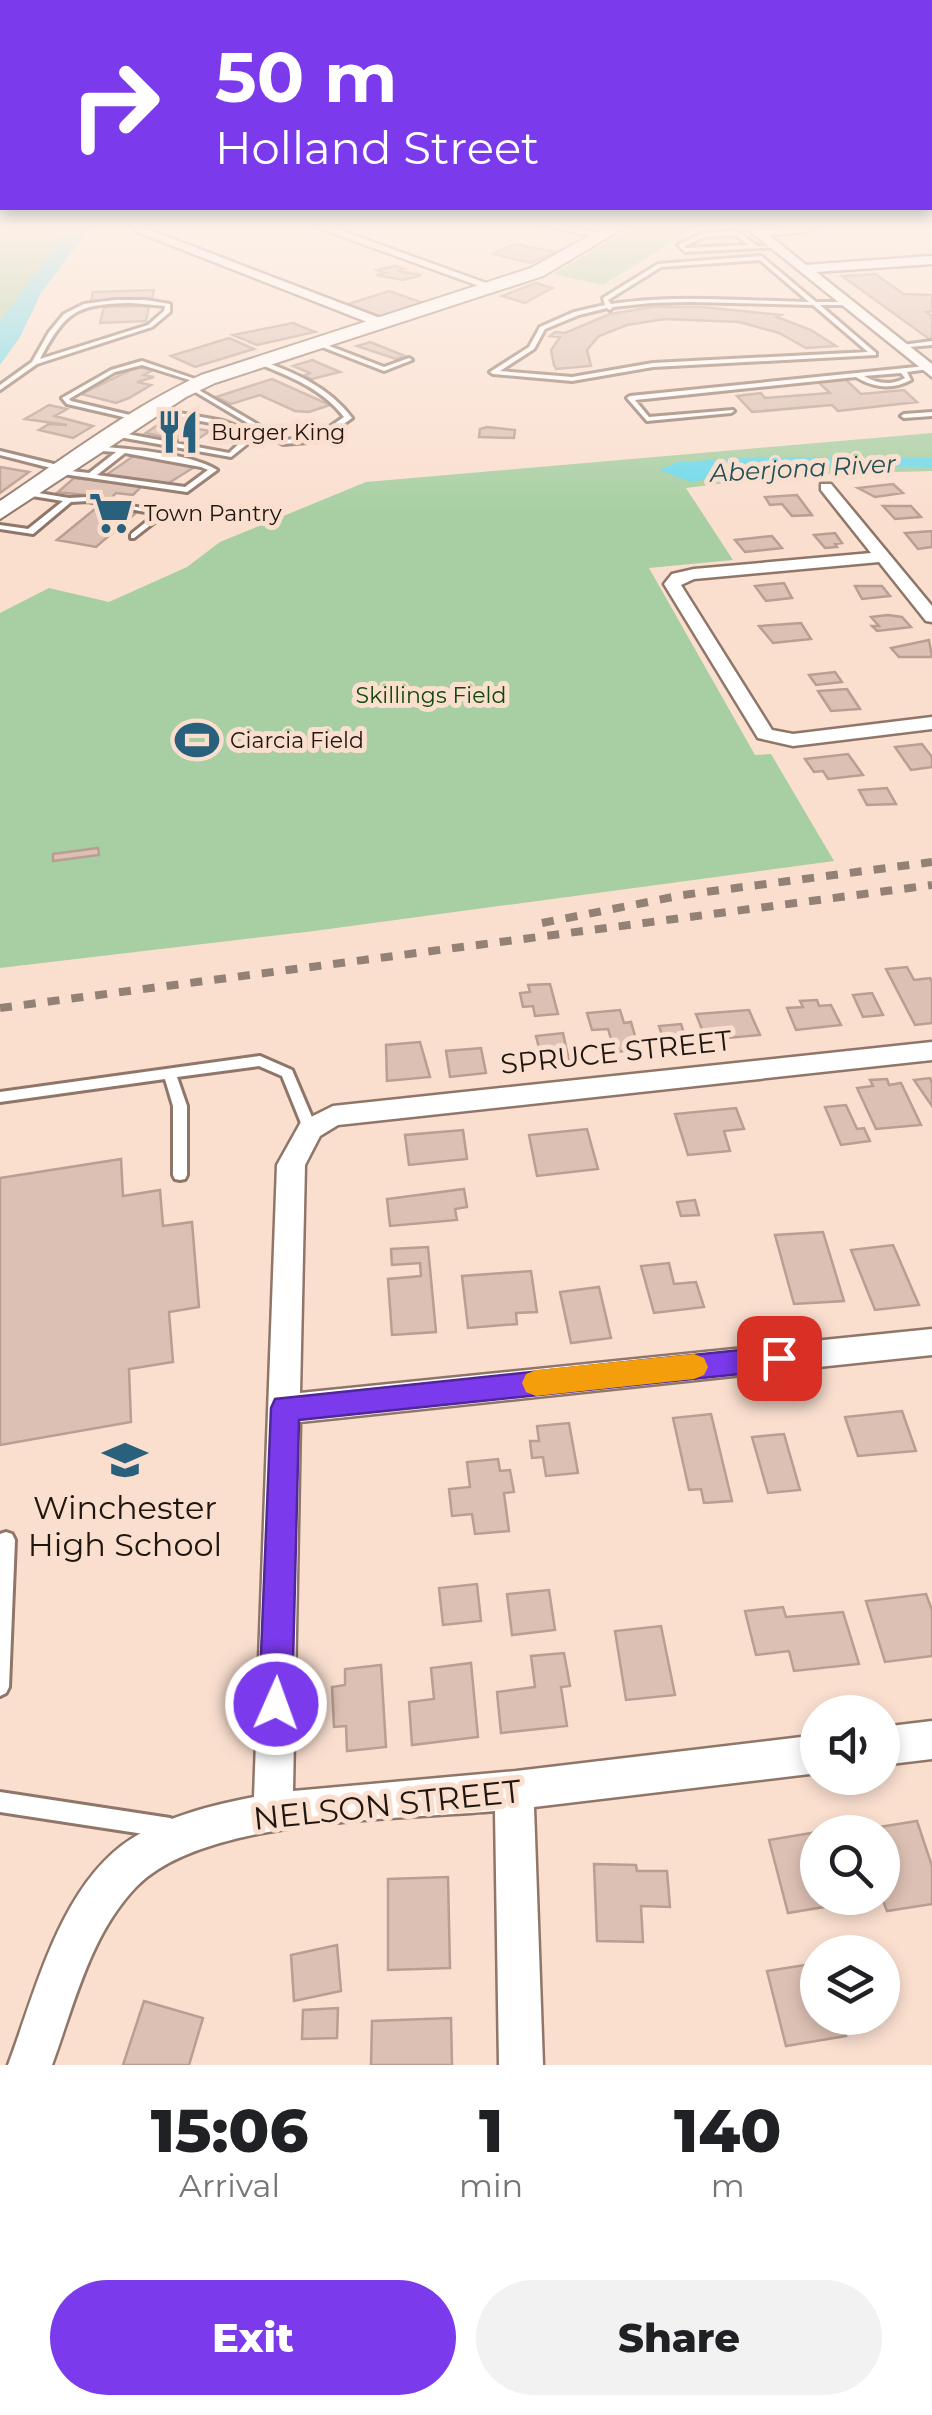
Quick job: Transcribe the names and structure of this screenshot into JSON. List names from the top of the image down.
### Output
{
  "streets": {
    "street": ["SPRUCE STREET", "NELSON STREET"]
  },
  "water": ["Aberjona River"],
  "parks": ["Skillings Field"],
  "places": {
    "restaurant": ["Burger King"],
    "supermarket": ["Town Pantry"],
    "sports": ["Ciarcia Field"],
    "school or university": ["Winchester High School"]
  },
  "page": {
    "turn": ["50 m", "Holland Street"],
    "eta": [
      "15:06",
      "Arrival",
      "1",
      "min",
      "140",
      "m"
    ],
    "buttons": ["Exit", "Share"]
  }
}
